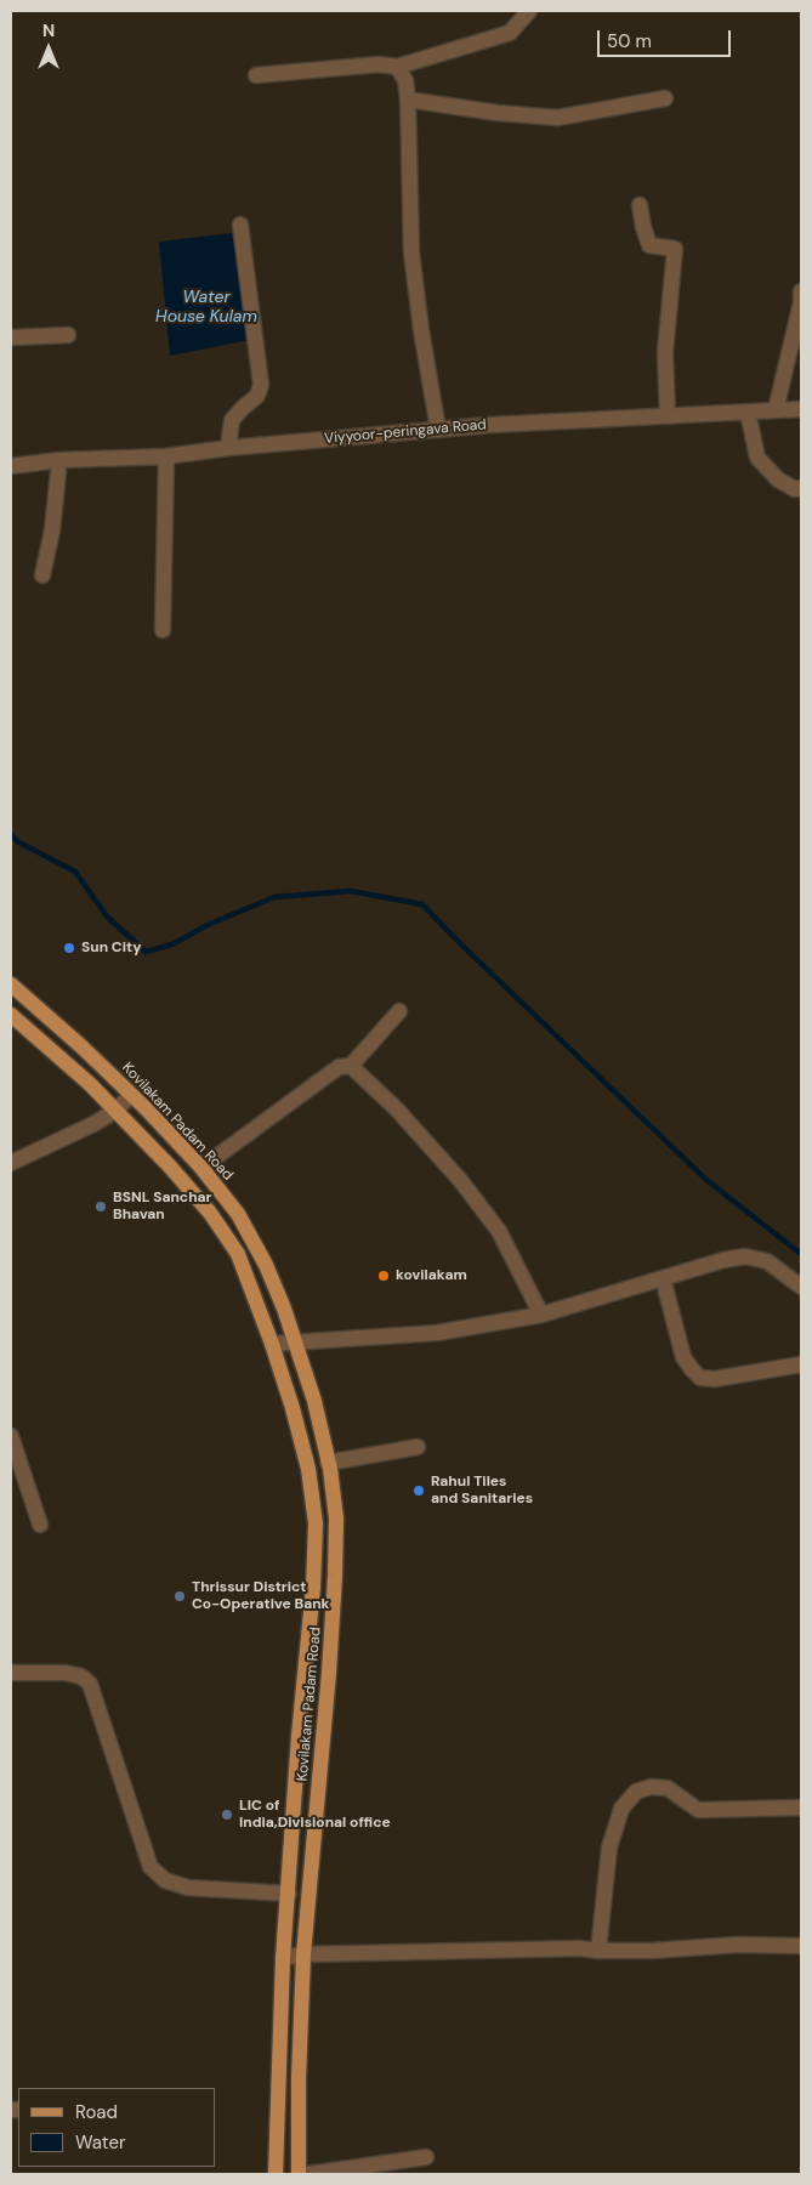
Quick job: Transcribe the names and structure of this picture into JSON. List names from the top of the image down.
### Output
{
  "streets": {
    "main road": ["Kovilakam Padam Road"],
    "street": ["Viyyoor-peringava Road"]
  },
  "water": ["Water House Kulam"],
  "places": [
    "Sun City",
    "BSNL Sanchar Bhavan",
    "kovilakam",
    "Rahul Tiles and Sanitaries",
    "Thrissur District Co-Operative Bank",
    "LIC of India,Divisional office"
  ],
  "legend": ["Road", "Water"],
  "scale_bar": "50 m",
  "north": "top"
}
